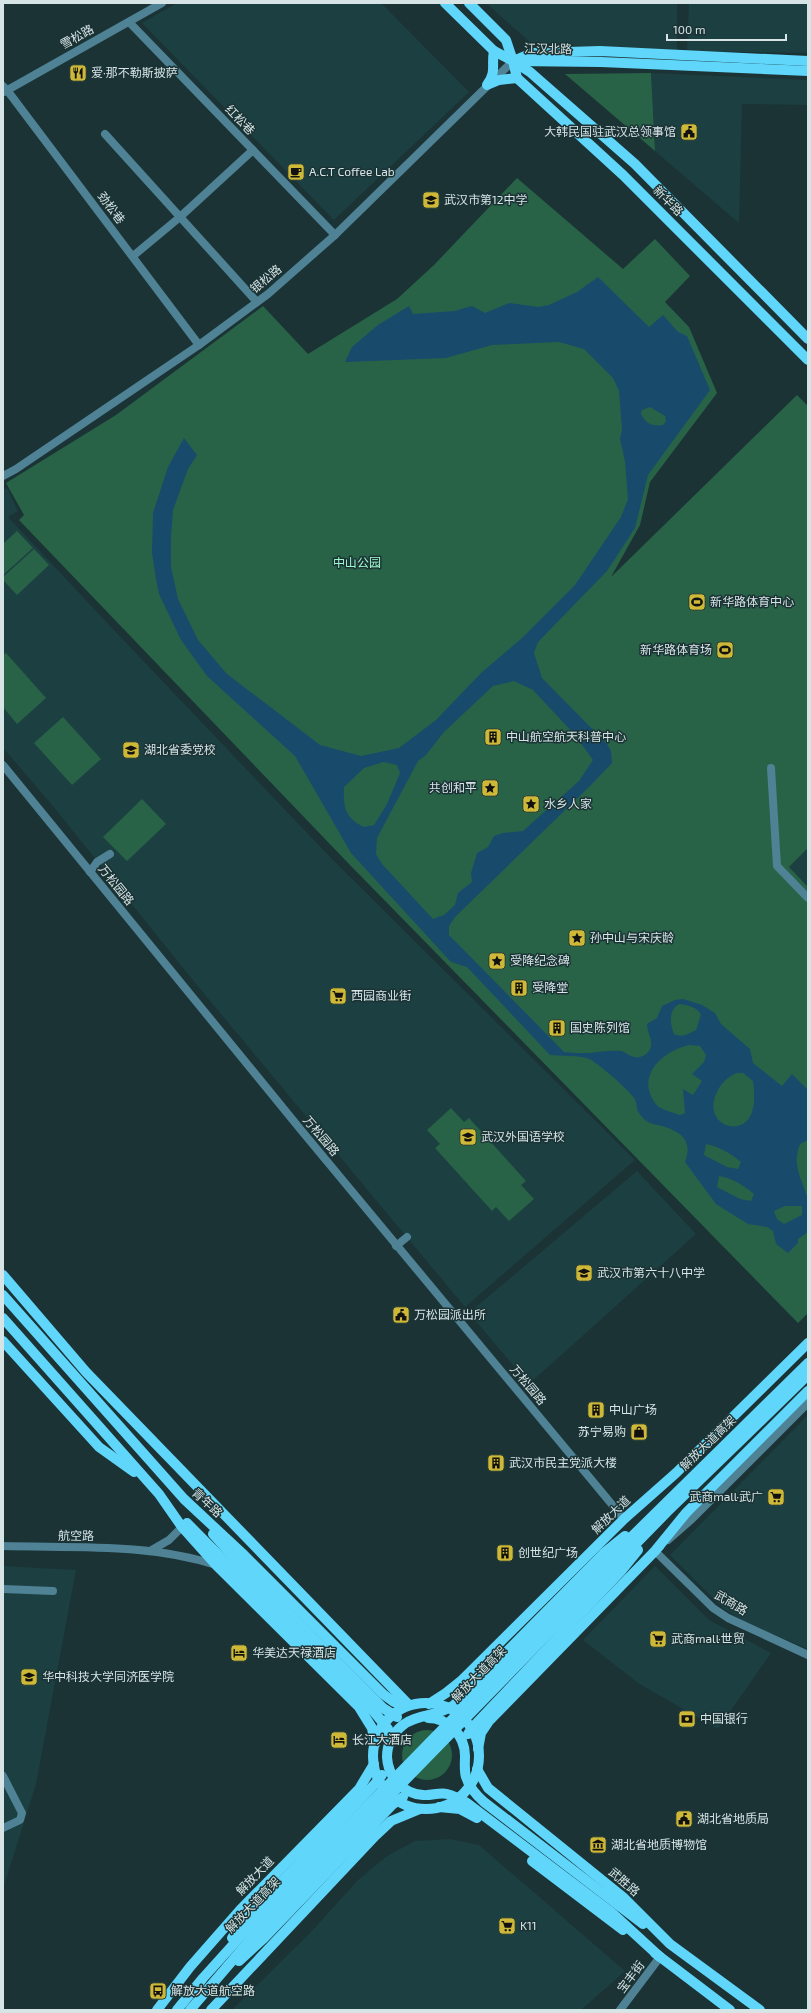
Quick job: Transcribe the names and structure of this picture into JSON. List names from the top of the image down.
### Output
{
  "streets": {
    "main road": [
      "江汉北路",
      "新华路",
      "解放大道高架",
      "青年路",
      "解放大道",
      "武胜路"
    ],
    "street": [
      "雪松路",
      "红松巷",
      "劲松巷",
      "银松路",
      "万松园路",
      "航空路",
      "武商路",
      "宝丰街"
    ]
  },
  "crossings": [
    ["雪松路", "红松巷"],
    ["雪松路", "劲松巷"],
    ["江汉北路", "新华路"],
    ["江汉北路", "银松路"],
    ["红松巷", "银松路"],
    ["新华路", "银松路"],
    ["劲松巷", "银松路"],
    ["万松园路", "解放大道"],
    ["青年路", "解放大道"],
    ["青年路", "武胜路"],
    ["解放大道", "武胜路"]
  ],
  "parks": ["中山公园"],
  "places": {
    "restaurant": ["爱·那不勒斯披萨"],
    "public building": ["大韩民国驻武汉总领事馆", "万松园派出所", "湖北省地质局"],
    "cafe": ["A.C.T Coffee Lab"],
    "school or university": [
      "武汉市第12中学",
      "湖北省委党校",
      "武汉外国语学校",
      "武汉市第六十八中学",
      "华中科技大学同济医学院"
    ],
    "sports": ["新华路体育中心", "新华路体育场"],
    "building": [
      "中山航空航天科普中心",
      "受降堂",
      "国史陈列馆",
      "中山广场",
      "武汉市民主党派大楼",
      "创世纪广场"
    ],
    "place": [
      "共创和平",
      "水乡人家",
      "孙中山与宋庆龄",
      "受降纪念碑"
    ],
    "supermarket": [
      "西园商业街",
      "武商mall·武广",
      "武商mall·世贸",
      "K11"
    ],
    "shop": ["苏宁易购"],
    "hotel": ["华美达天禄酒店", "长江大酒店"],
    "bank": ["中国银行"],
    "museum": ["湖北省地质博物馆"],
    "bus stop": ["解放大道航空路"]
  },
  "scale_bar": "100 m"
}
